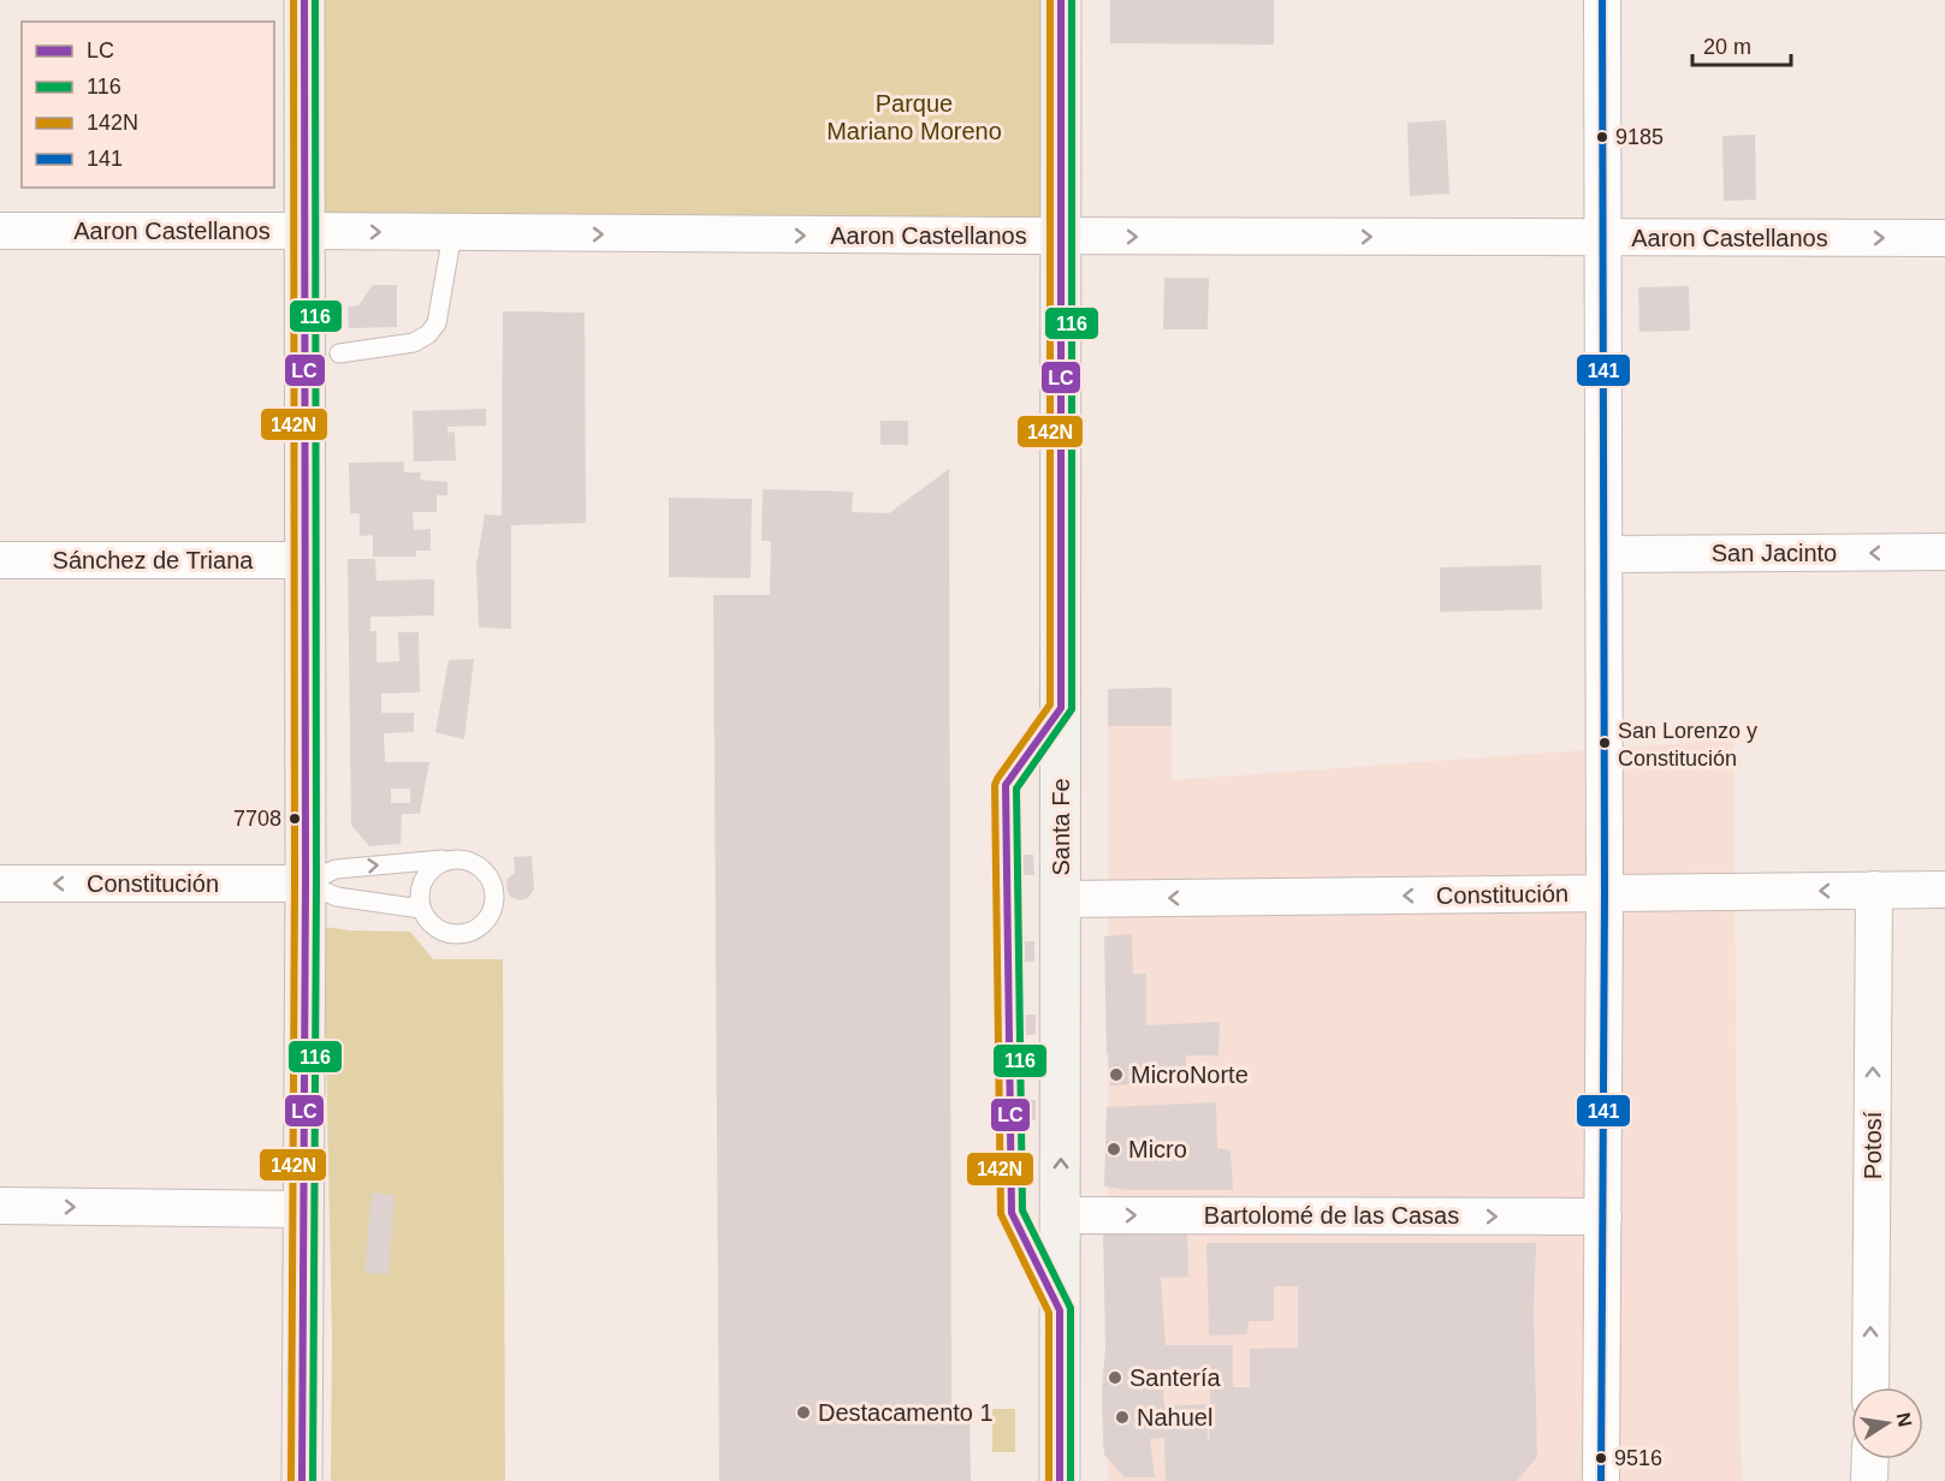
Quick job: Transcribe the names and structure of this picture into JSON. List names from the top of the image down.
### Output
{
  "streets": {
    "main road": ["Santa Fe"],
    "street": [
      "Aaron Castellanos",
      "San Jacinto",
      "Sánchez de Triana",
      "Constitución",
      "Potosí",
      "Bartolomé de las Casas"
    ]
  },
  "crossings": [
    ["Aaron Castellanos", "Santa Fe"],
    ["Santa Fe", "Constitución"],
    ["Santa Fe", "Bartolomé de las Casas"],
    ["Constitución", "Potosí"]
  ],
  "one_way": [
    "Aaron Castellanos",
    "San Jacinto",
    "Constitución",
    "Bartolomé de las Casas"
  ],
  "parks": ["Parque Mariano Moreno"],
  "places": [
    "9185",
    "San Lorenzo y Constitución",
    "7708",
    "MicroNorte",
    "Micro",
    "Santería",
    "Destacamento 1",
    "Nahuel",
    "9516"
  ],
  "lines": [
    "transit line LC",
    "transit line 116",
    "transit line 142N",
    "transit line 141"
  ],
  "legend": [
    "LC",
    "116",
    "142N",
    "141"
  ],
  "scale_bar": "20 m",
  "north": "right"
}
